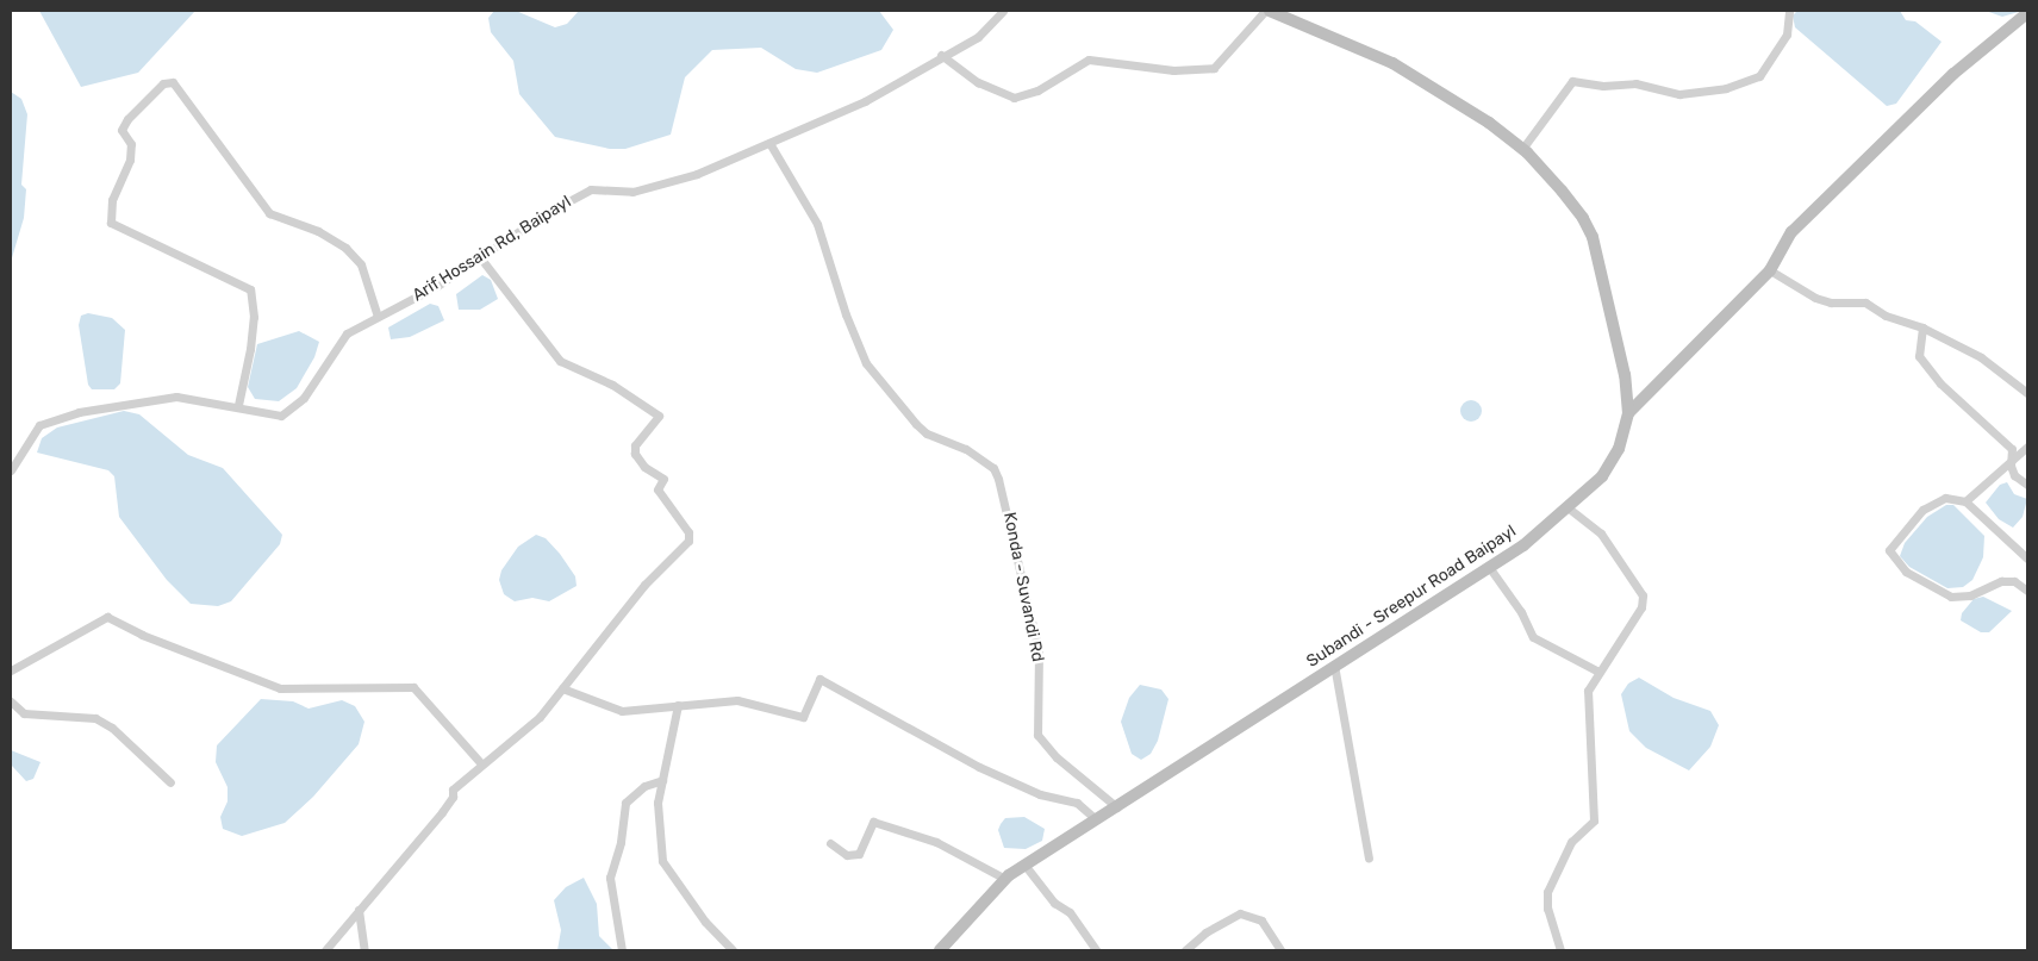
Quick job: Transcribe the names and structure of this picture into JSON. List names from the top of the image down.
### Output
{
  "streets": {
    "street": ["Arif Hossain Rd, Baipayl", "Konda - Suvandi Rd", "Subandi - Sreepur Road Baipayl"]
  },
  "crossings": [
    ["Arif Hossain Rd, Baipayl", "Konda - Suvandi Rd"],
    ["Konda - Suvandi Rd", "Subandi - Sreepur Road Baipayl"]
  ]
}
